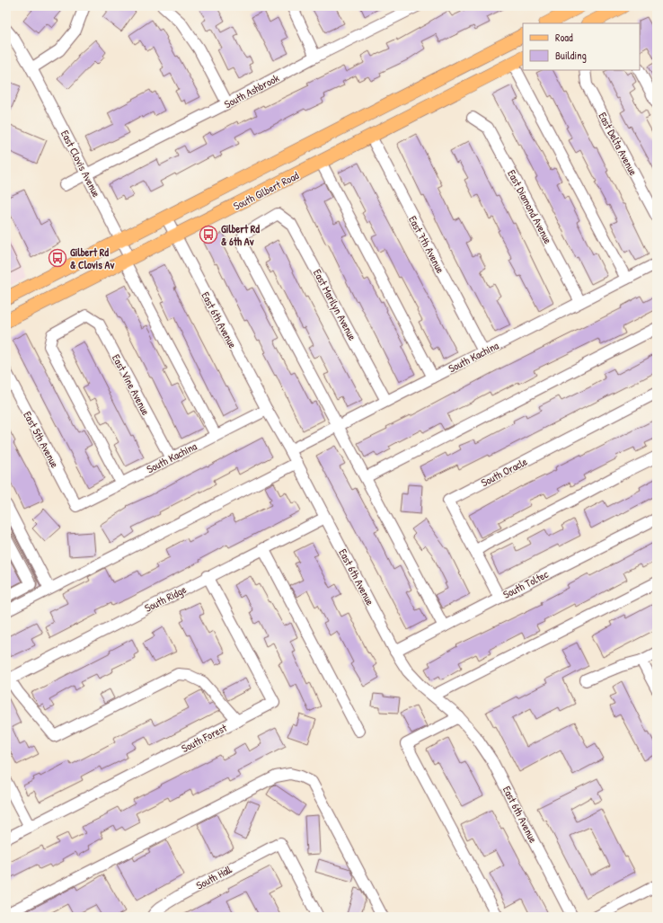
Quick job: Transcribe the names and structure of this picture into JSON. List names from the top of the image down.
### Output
{
  "streets": {
    "main road": ["South Gilbert Road"],
    "street": [
      "South Ashbrook",
      "East Delta Avenue",
      "East Clovis Avenue",
      "East Diamond Avenue",
      "East 7th Avenue",
      "East Marilyn Avenue",
      "East 6th Avenue",
      "South Kachina",
      "East Vine Avenue",
      "East 5th Avenue",
      "South Oracle",
      "South Toltec",
      "South Ridge",
      "South Forest",
      "South Hall"
    ]
  },
  "crossings": [
    ["South Ashbrook", "East Clovis Avenue"],
    ["East Clovis Avenue", "South Gilbert Road"],
    ["East Clovis Avenue", "South Kachina"],
    ["South Gilbert Road", "East 7th Avenue"],
    ["South Gilbert Road", "East 6th Avenue"],
    ["East Diamond Avenue", "South Kachina"],
    ["East 7th Avenue", "South Kachina"],
    ["East Marilyn Avenue", "South Kachina"],
    ["East 6th Avenue", "South Kachina"],
    ["East 6th Avenue", "South Toltec"],
    ["East 6th Avenue", "South Ridge"],
    ["South Kachina", "East Vine Avenue"],
    ["South Kachina", "East 5th Avenue"],
    ["South Oracle", "South Toltec"],
    ["South Ridge", "South Forest"]
  ],
  "places": {
    "bus stop": ["Gilbert Rd & 6th Av", "Gilbert Rd & Clovis Av"]
  },
  "legend": ["Road", "Building"]
}
